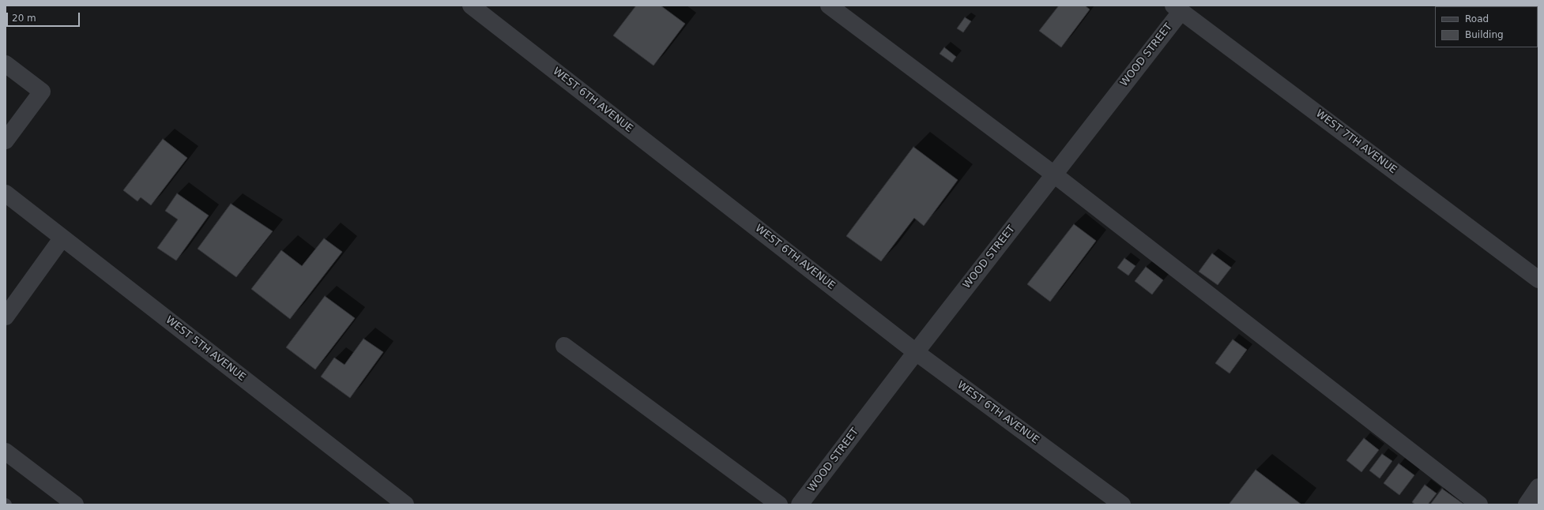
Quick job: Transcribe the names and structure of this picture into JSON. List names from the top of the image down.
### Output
{
  "streets": {
    "street": [
      "WOOD STREET",
      "WEST 6TH AVENUE",
      "WEST 7TH AVENUE",
      "WEST 5TH AVENUE"
    ]
  },
  "crossings": [
    ["WOOD STREET", "WEST 6TH AVENUE"],
    ["WOOD STREET", "WEST 7TH AVENUE"]
  ],
  "legend": ["Road", "Building"],
  "scale_bar": "20 m"
}
